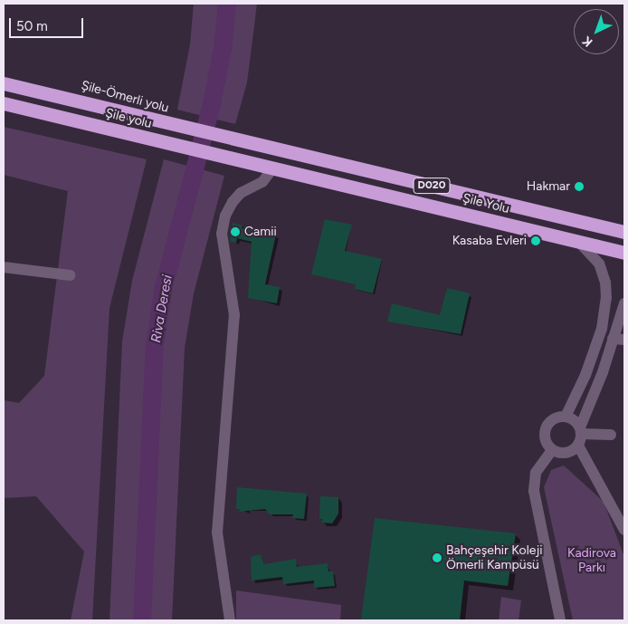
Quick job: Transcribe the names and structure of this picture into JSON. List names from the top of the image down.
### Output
{
  "streets": {
    "highway": [
      "Şile-Ömerli yolu",
      "Şile yolu",
      "D020",
      "Şile Yolu"
    ]
  },
  "crossings": [
    ["Şile-Ömerli yolu", "Şile Yolu"],
    ["Şile yolu", "Şile Yolu"]
  ],
  "water": ["Riva Deresi"],
  "parks": ["Kadirova Parkı"],
  "places": [
    "Hakmar",
    "Camii",
    "Kasaba Evleri",
    "Bahçeşehir Koleji Ömerli Kampüsü"
  ],
  "scale_bar": "50 m",
  "north": "bottom left"
}
